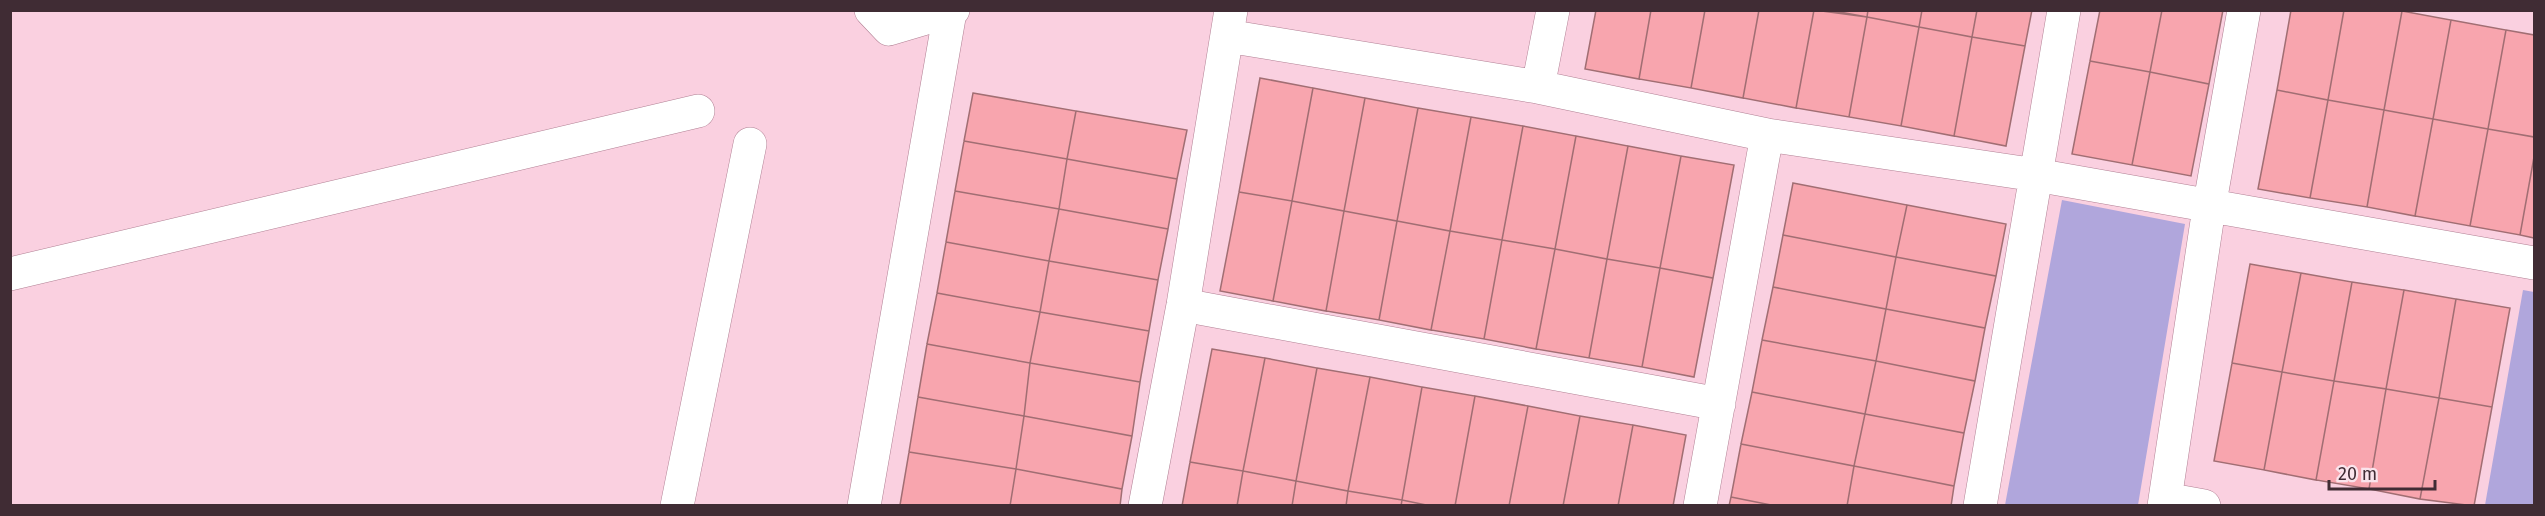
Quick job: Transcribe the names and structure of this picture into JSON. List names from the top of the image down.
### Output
{
  "scale_bar": "20 m"
}
